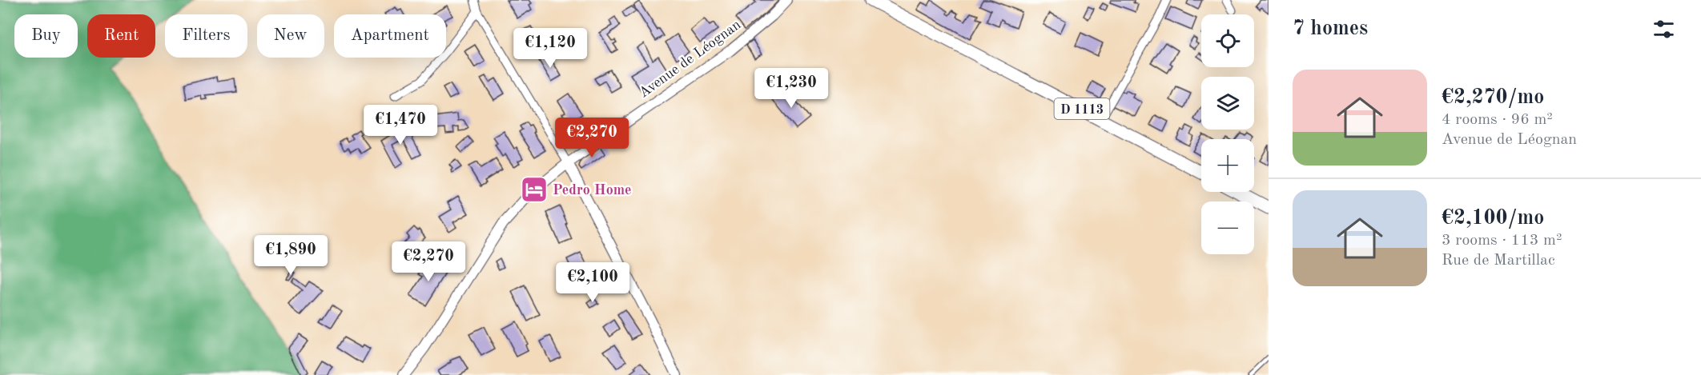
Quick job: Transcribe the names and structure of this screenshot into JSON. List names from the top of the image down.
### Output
{
  "streets": {
    "main road": ["D 1113"],
    "street": ["Avenue de Léognan"]
  },
  "places": {
    "hotel": ["Pedro Home"]
  },
  "page": {
    "heading": "7 homes",
    "map_buttons": ["+", "−"],
    "chip": [
      "Buy",
      "Rent",
      "Filters",
      "New",
      "Apartment"
    ],
    "price": [
      "€1,120",
      "€1,230",
      "€1,470",
      "€2,270",
      "€1,890",
      "€2,270",
      "€2,100"
    ],
    "list": [
      {
        "name": "€2,270/mo",
        "note": "4 rooms · 96 m² · Avenue de Léognan"
      },
      {
        "name": "€2,100/mo",
        "note": "3 rooms · 113 m² · Rue de Martillac"
      }
    ]
  }
}
